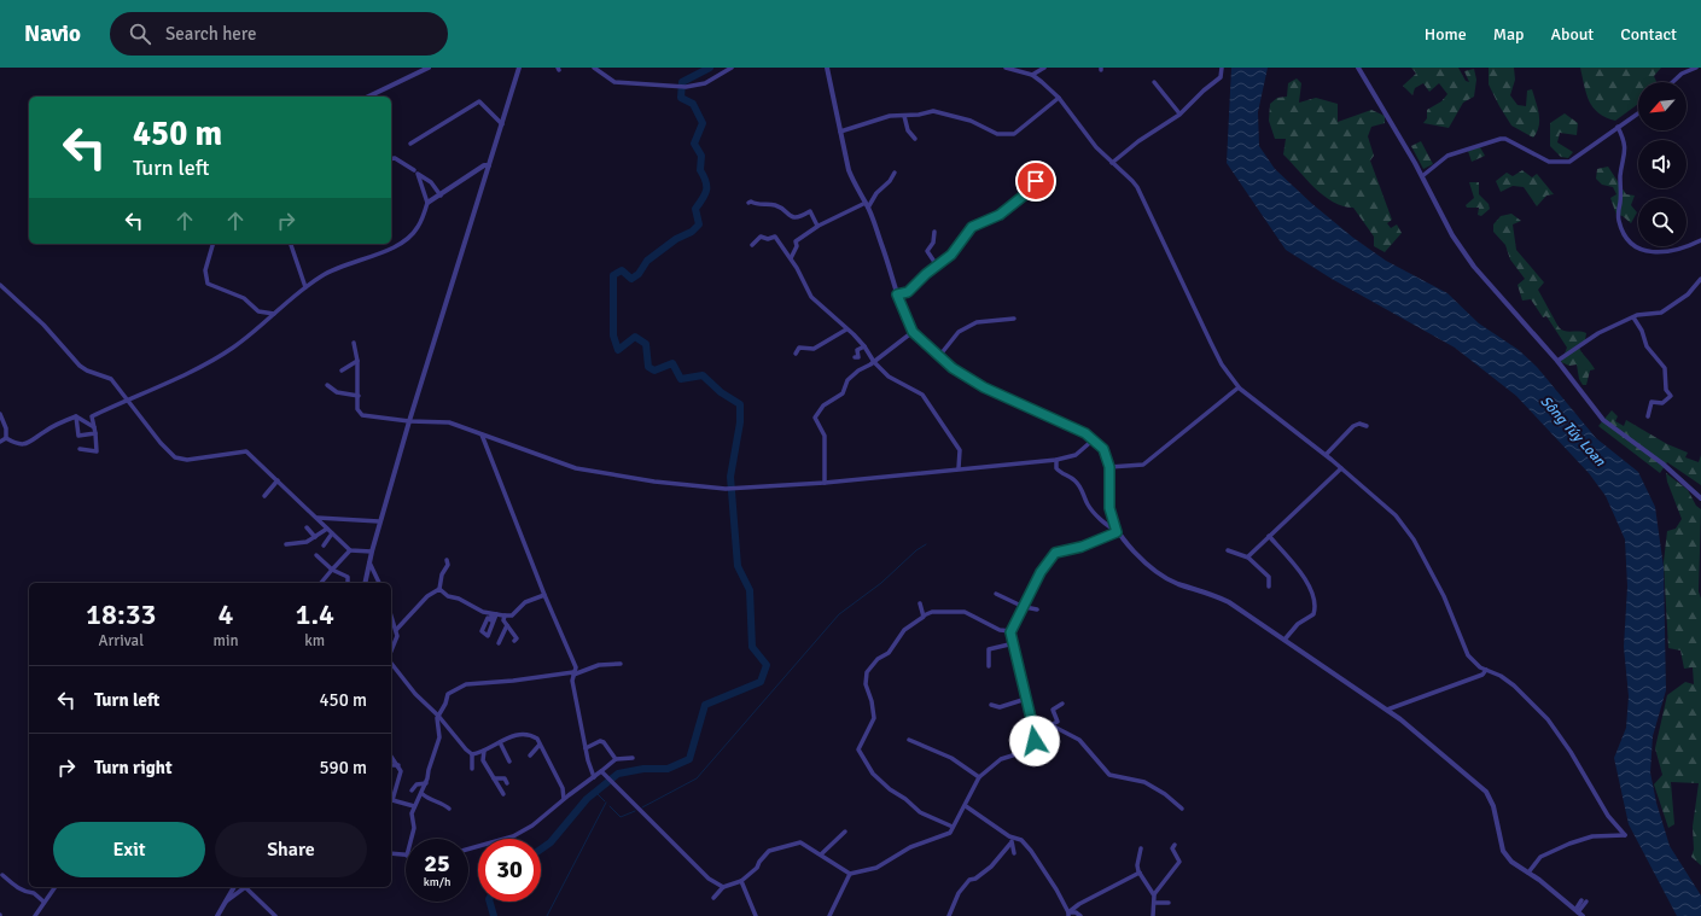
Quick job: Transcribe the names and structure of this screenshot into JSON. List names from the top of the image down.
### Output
{
  "water": ["Sông Túy Loan"],
  "north": "bottom left",
  "page": {
    "header": "Navio",
    "search": "Search here",
    "nav": [
      "Home",
      "Map",
      "About",
      "Contact"
    ],
    "turn": ["450 m", "Turn left"],
    "eta": [
      "18:33",
      "Arrival",
      "4",
      "min",
      "1.4",
      "km"
    ],
    "list": [
      {
        "name": "Turn left",
        "value": "450 m"
      },
      {
        "name": "Turn right",
        "value": "590 m"
      }
    ],
    "buttons": ["Exit", "Share"],
    "speed": "25 km/h",
    "limit": "30"
  }
}
